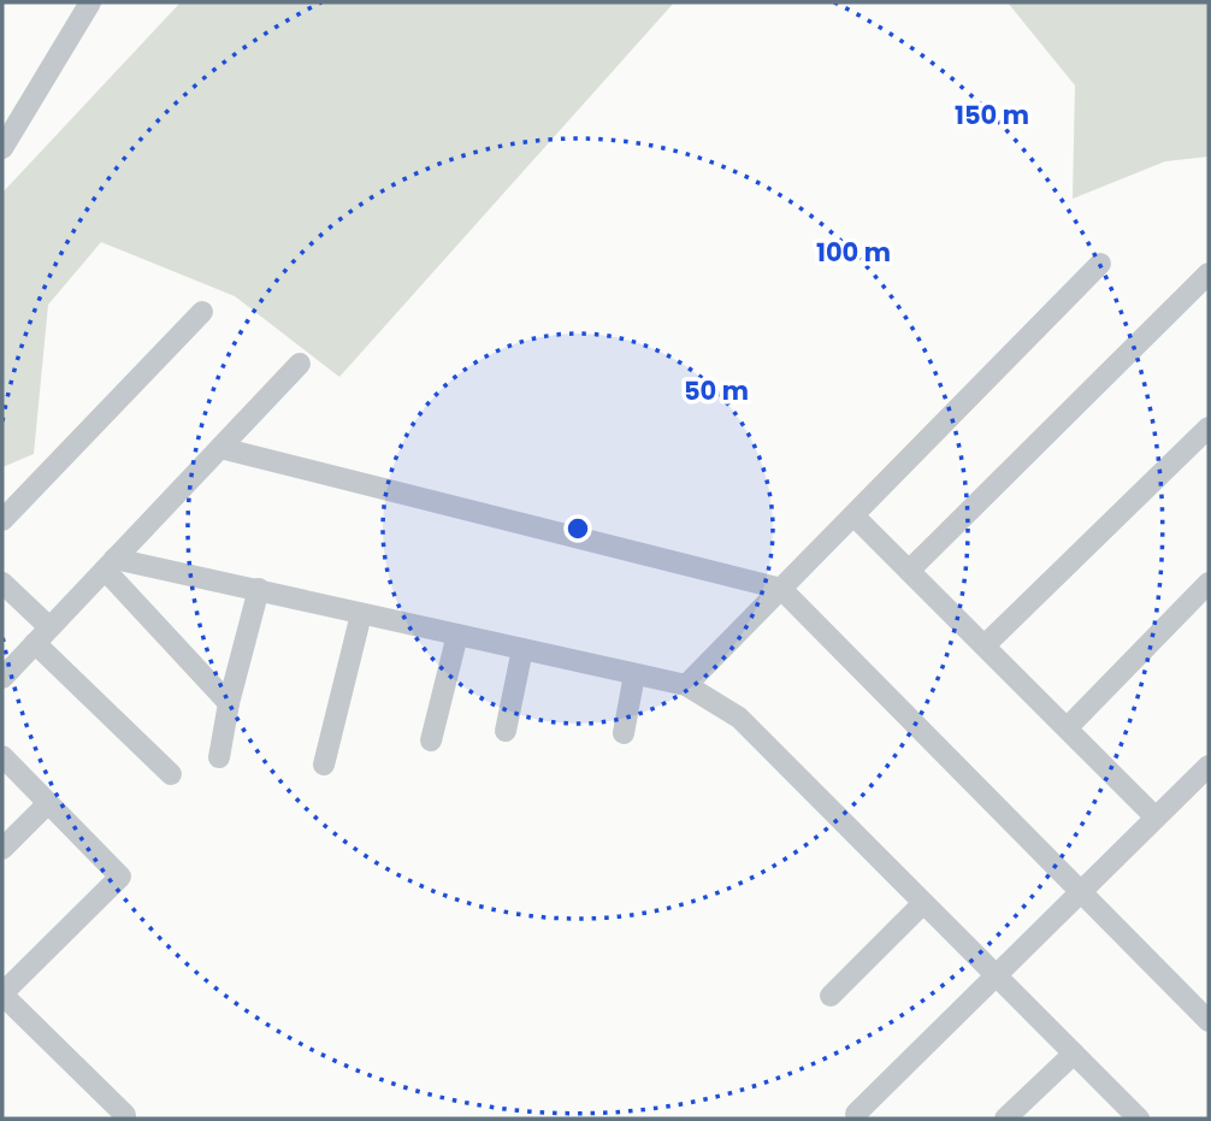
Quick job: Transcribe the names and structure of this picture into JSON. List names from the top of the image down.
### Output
{
  "rings": ["150 m", "100 m", "50 m"]
}
